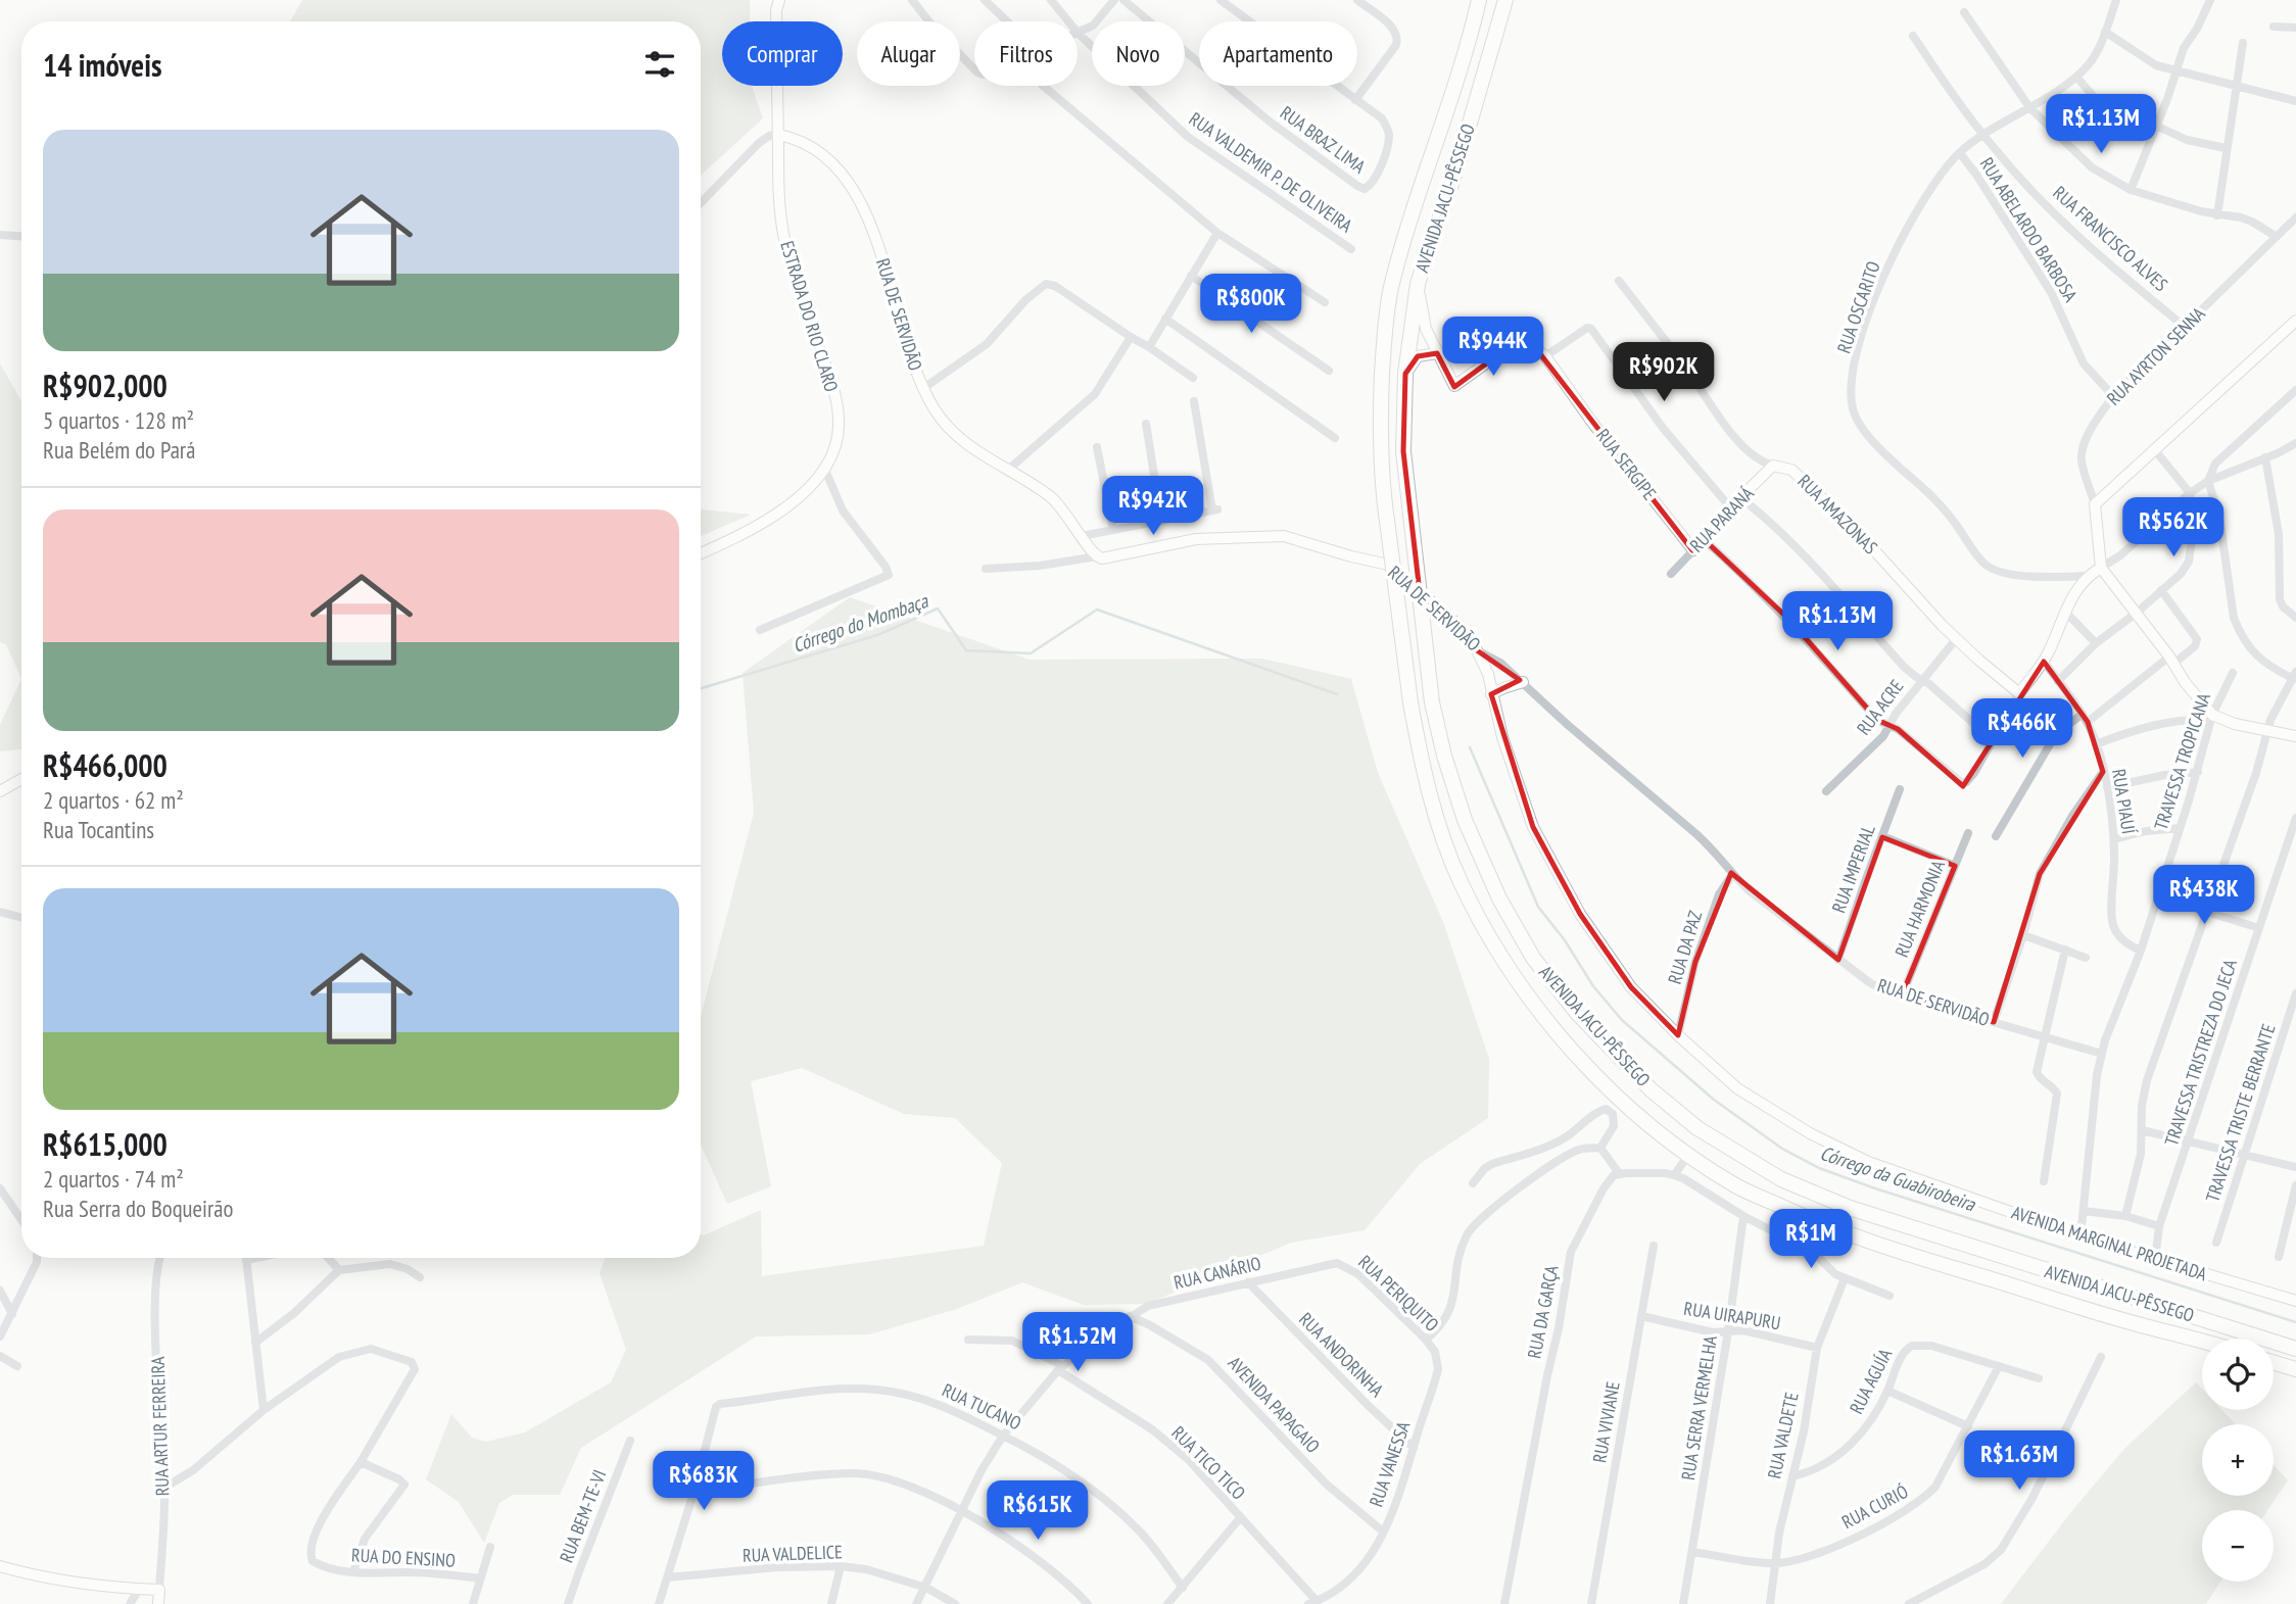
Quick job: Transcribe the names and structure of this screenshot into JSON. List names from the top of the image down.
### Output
{
  "streets": {
    "highway": ["AVENIDA JACU-PÊSSEGO"],
    "main road": [
      "RUA DE SERVIDÃO",
      "ESTRADA DO RIO CLARO",
      "RUA AYRTON SENNA",
      "RUA SERGIPE",
      "RUA AMAZONAS",
      "RUA PARANÁ",
      "AVENIDA MARGINAL PROJETADA",
      "RUA ARTUR FERREIRA"
    ],
    "street": [
      "RUA BRAZ LIMA",
      "RUA VALDEMIR P. DE OLIVEIRA",
      "RUA ABELARDO BARBOSA",
      "RUA FRANCISCO ALVES",
      "RUA OSCARITO",
      "RUA ACRE",
      "TRAVESSA TROPICANA",
      "RUA PIAUÍ",
      "RUA IMPERIAL",
      "RUA HARMONIA",
      "RUA DA PAZ",
      "TRAVESSA TRISTREZA DO JECA",
      "TRAVESSA TRISTE BERRANTE",
      "RUA CANÁRIO",
      "RUA PERIQUITO",
      "RUA DA GARÇA",
      "RUA UIRAPURU",
      "RUA ANDORINHA",
      "RUA AGUÍA",
      "AVENIDA PAPAGAIO",
      "RUA TUCANO",
      "RUA SERRA VERMELHA",
      "RUA VIVIANE",
      "RUA VALDETE",
      "RUA TICO TICO",
      "RUA VANESSA",
      "RUA CURIÓ",
      "RUA BEM-TE-VI",
      "RUA VALDELICE",
      "RUA DO ENSINO"
    ]
  },
  "crossings": [
    ["RUA ABELARDO BARBOSA", "RUA OSCARITO"],
    ["RUA ABELARDO BARBOSA", "RUA AYRTON SENNA"],
    ["RUA FRANCISCO ALVES", "RUA OSCARITO"],
    ["RUA FRANCISCO ALVES", "RUA AYRTON SENNA"],
    ["RUA DE SERVIDÃO", "ESTRADA DO RIO CLARO"],
    ["RUA DE SERVIDÃO", "TRAVESSA TROPICANA"],
    ["RUA DE SERVIDÃO", "RUA IMPERIAL"],
    ["RUA DE SERVIDÃO", "RUA HARMONIA"],
    ["RUA DE SERVIDÃO", "RUA DA PAZ"],
    ["RUA DE SERVIDÃO", "AVENIDA MARGINAL PROJETADA"],
    ["RUA SERGIPE", "RUA PARANÁ"],
    ["RUA AMAZONAS", "RUA PARANÁ"],
    ["RUA AMAZONAS", "RUA ACRE"],
    ["TRAVESSA TROPICANA", "RUA PIAUÍ"],
    ["TRAVESSA TROPICANA", "AVENIDA MARGINAL PROJETADA"],
    ["RUA DA PAZ", "AVENIDA MARGINAL PROJETADA"],
    ["TRAVESSA TRISTREZA DO JECA", "AVENIDA MARGINAL PROJETADA"],
    ["RUA CANÁRIO", "RUA PERIQUITO"],
    ["RUA CANÁRIO", "RUA ANDORINHA"],
    ["RUA CANÁRIO", "AVENIDA PAPAGAIO"],
    ["RUA CANÁRIO", "RUA TUCANO"],
    ["RUA CANÁRIO", "RUA TICO TICO"],
    ["RUA CANÁRIO", "RUA VALDELICE"],
    ["RUA PERIQUITO", "RUA VANESSA"],
    ["RUA UIRAPURU", "RUA SERRA VERMELHA"],
    ["RUA UIRAPURU", "RUA VIVIANE"],
    ["RUA UIRAPURU", "RUA VALDETE"],
    ["RUA ANDORINHA", "RUA VANESSA"],
    ["RUA AGUÍA", "RUA VALDETE"],
    ["RUA AGUÍA", "RUA CURIÓ"],
    ["AVENIDA PAPAGAIO", "RUA VANESSA"],
    ["RUA SERRA VERMELHA", "RUA CURIÓ"],
    ["RUA VALDETE", "RUA CURIÓ"],
    ["RUA TICO TICO", "RUA VANESSA"]
  ],
  "water": ["Córrego do Mombaça", "Córrego da Guabirobeira"],
  "page": {
    "chip": [
      "Comprar",
      "Alugar",
      "Filtros",
      "Novo",
      "Apartamento"
    ],
    "heading": "14 imóveis",
    "price": [
      "R$1.13M",
      "R$800K",
      "R$944K",
      "R$902K",
      "R$942K",
      "R$562K",
      "R$1.13M",
      "R$466K",
      "R$438K",
      "R$1M",
      "R$1.52M",
      "R$1.63M",
      "R$683K",
      "R$615K"
    ],
    "list": [
      {
        "name": "R$902,000",
        "note": "5 quartos · 128 m² · Rua Belém do Pará"
      },
      {
        "name": "R$466,000",
        "note": "2 quartos · 62 m² · Rua Tocantins"
      },
      {
        "name": "R$615,000",
        "note": "2 quartos · 74 m² · Rua Serra do Boqueirão"
      }
    ],
    "map_buttons": ["+", "−"]
  }
}
